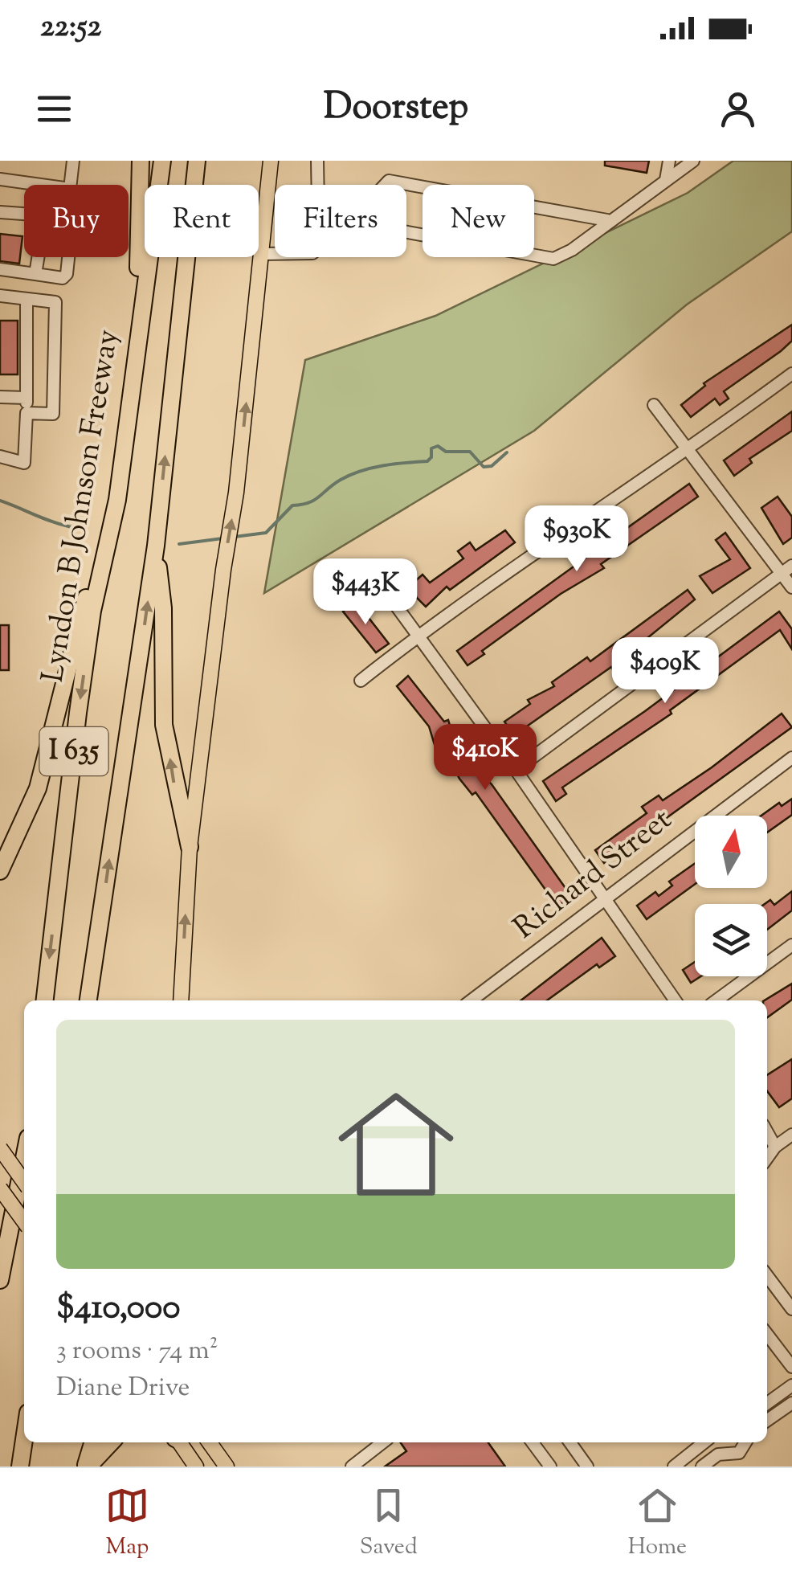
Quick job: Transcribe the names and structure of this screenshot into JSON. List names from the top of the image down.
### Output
{
  "streets": {
    "highway": ["Lyndon B Johnson Freeway", "I 635"],
    "street": ["Richard Street"]
  },
  "north": "top",
  "page": {
    "status": "22:52",
    "header": "Doorstep",
    "chip": [
      "Buy",
      "Rent",
      "Filters",
      "New"
    ],
    "price": [
      "$930K",
      "$443K",
      "$409K",
      "$410K"
    ],
    "list": [
      {
        "name": "$410,000",
        "note": "3 rooms · 74 m² · Diane Drive"
      }
    ],
    "tabs": ["Map", "Saved", "Home"]
  }
}
